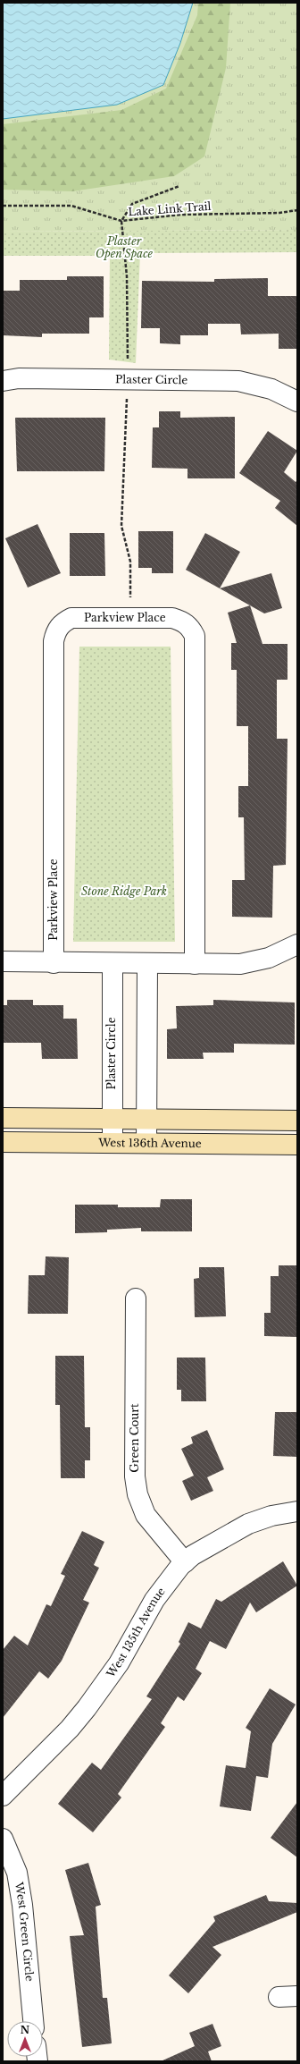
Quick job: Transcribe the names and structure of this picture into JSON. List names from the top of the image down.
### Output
{
  "streets": {
    "main road": ["West 136th Avenue"],
    "street": [
      "Plaster Circle",
      "Parkview Place",
      "Green Court",
      "West 135th Avenue",
      "West Green Circle"
    ],
    "path": ["Lake Link Trail"]
  },
  "crossings": [
    ["Plaster Circle", "West 136th Avenue"],
    ["Green Court", "West 135th Avenue"]
  ],
  "parks": ["Plaster Open Space", "Stone Ridge Park"],
  "north": "top"
}
